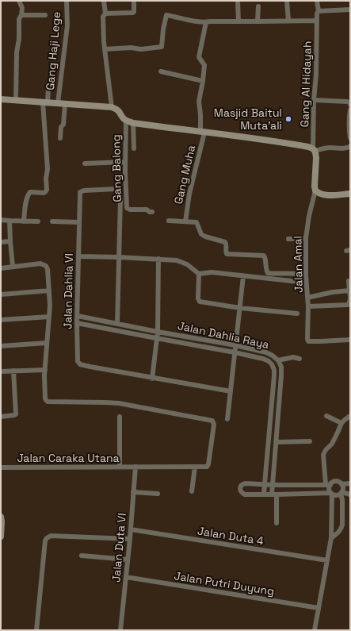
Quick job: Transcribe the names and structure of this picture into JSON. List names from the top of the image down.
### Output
{
  "streets": {
    "street": [
      "Gang Haji Lege",
      "Gang Al Hidayah",
      "Gang Balong",
      "Gang Muha",
      "Jalan Amal",
      "Jalan Dahlia VI",
      "Jalan Dahlia Raya",
      "Jalan Caraka Utana",
      "Jalan Duta 4",
      "Jalan Duta VI",
      "Jalan Putri Duyung"
    ]
  },
  "crossings": [
    ["Jalan Dahlia VI", "Jalan Dahlia Raya"],
    ["Jalan Caraka Utana", "Jalan Duta VI"],
    ["Jalan Duta 4", "Jalan Duta VI"],
    ["Jalan Duta VI", "Jalan Putri Duyung"]
  ],
  "places": ["Masjid Baitul Muta'ali"]
}
